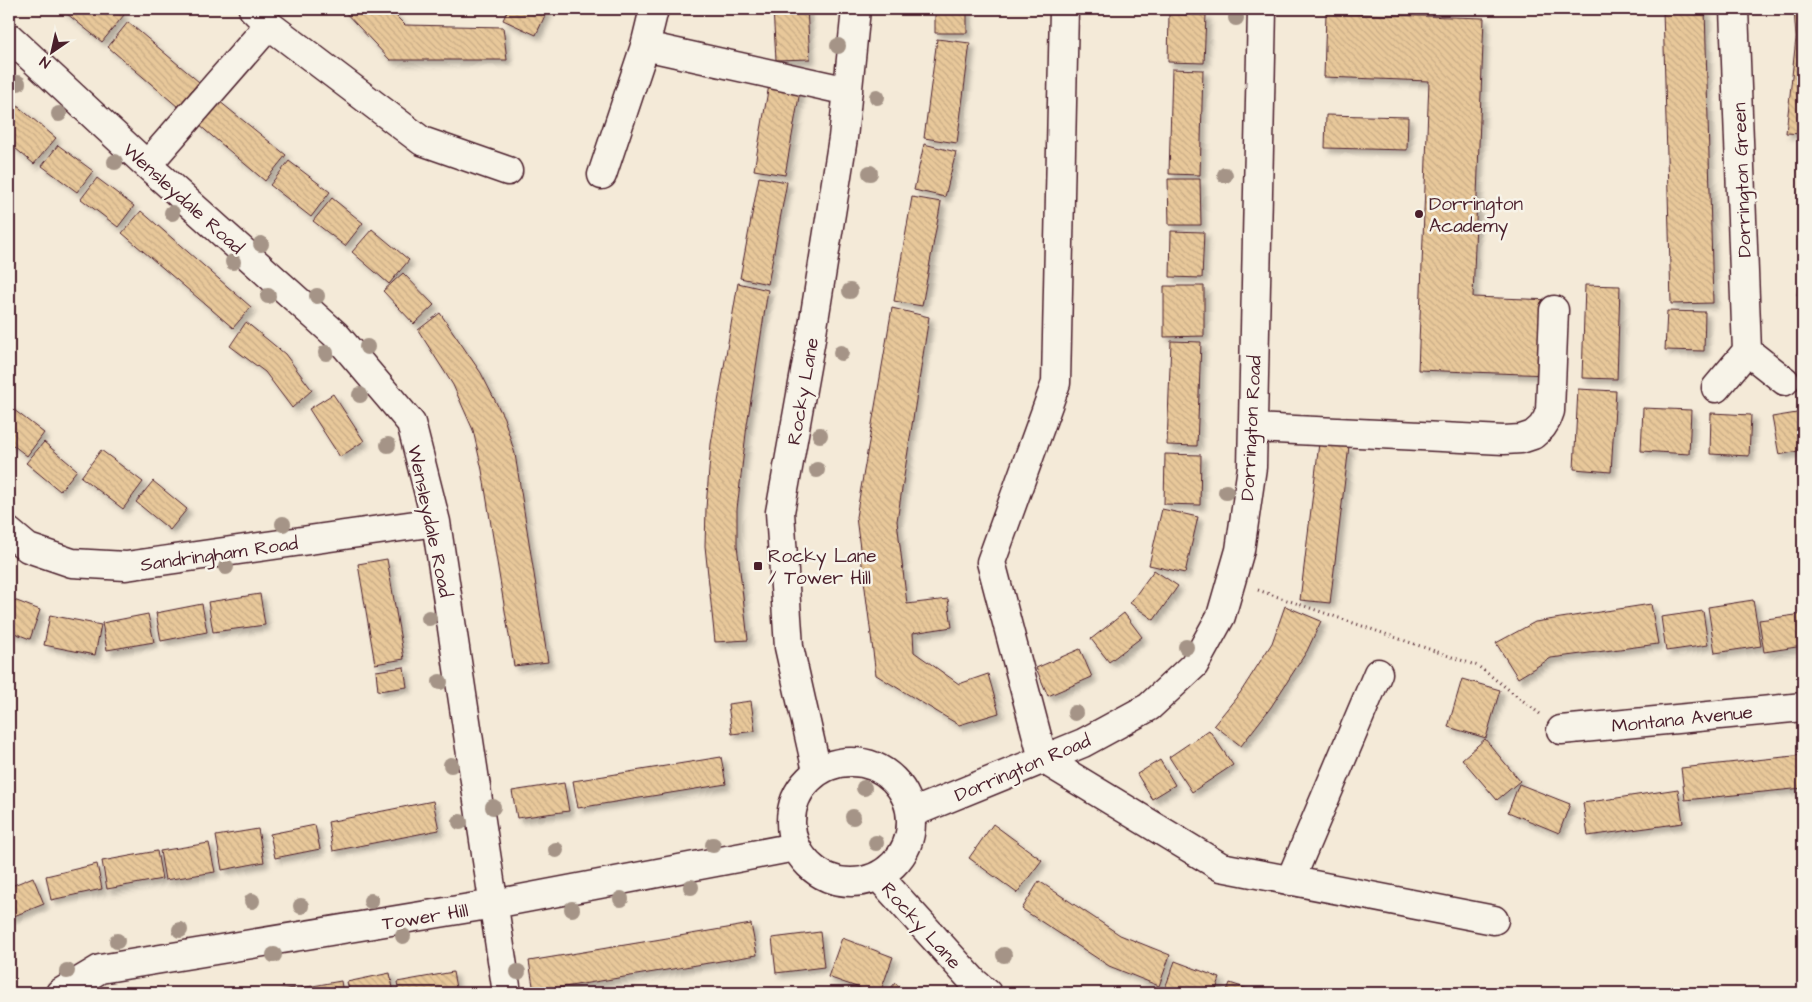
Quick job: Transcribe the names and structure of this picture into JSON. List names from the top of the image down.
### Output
{
  "streets": {
    "street": [
      "Dorrington Green",
      "Wensleydale Road",
      "Rocky Lane",
      "Dorrington Road",
      "Sandringham Road",
      "Montana Avenue",
      "Tower Hill"
    ]
  },
  "crossings": [
    ["Wensleydale Road", "Sandringham Road"],
    ["Wensleydale Road", "Tower Hill"],
    ["Rocky Lane", "Dorrington Road"],
    ["Rocky Lane", "Tower Hill"],
    ["Dorrington Road", "Tower Hill"]
  ],
  "places": {
    "other": ["Dorrington Academy"],
    "transit": ["Rocky Lane / Tower Hill"]
  },
  "north": "bottom left"
}
